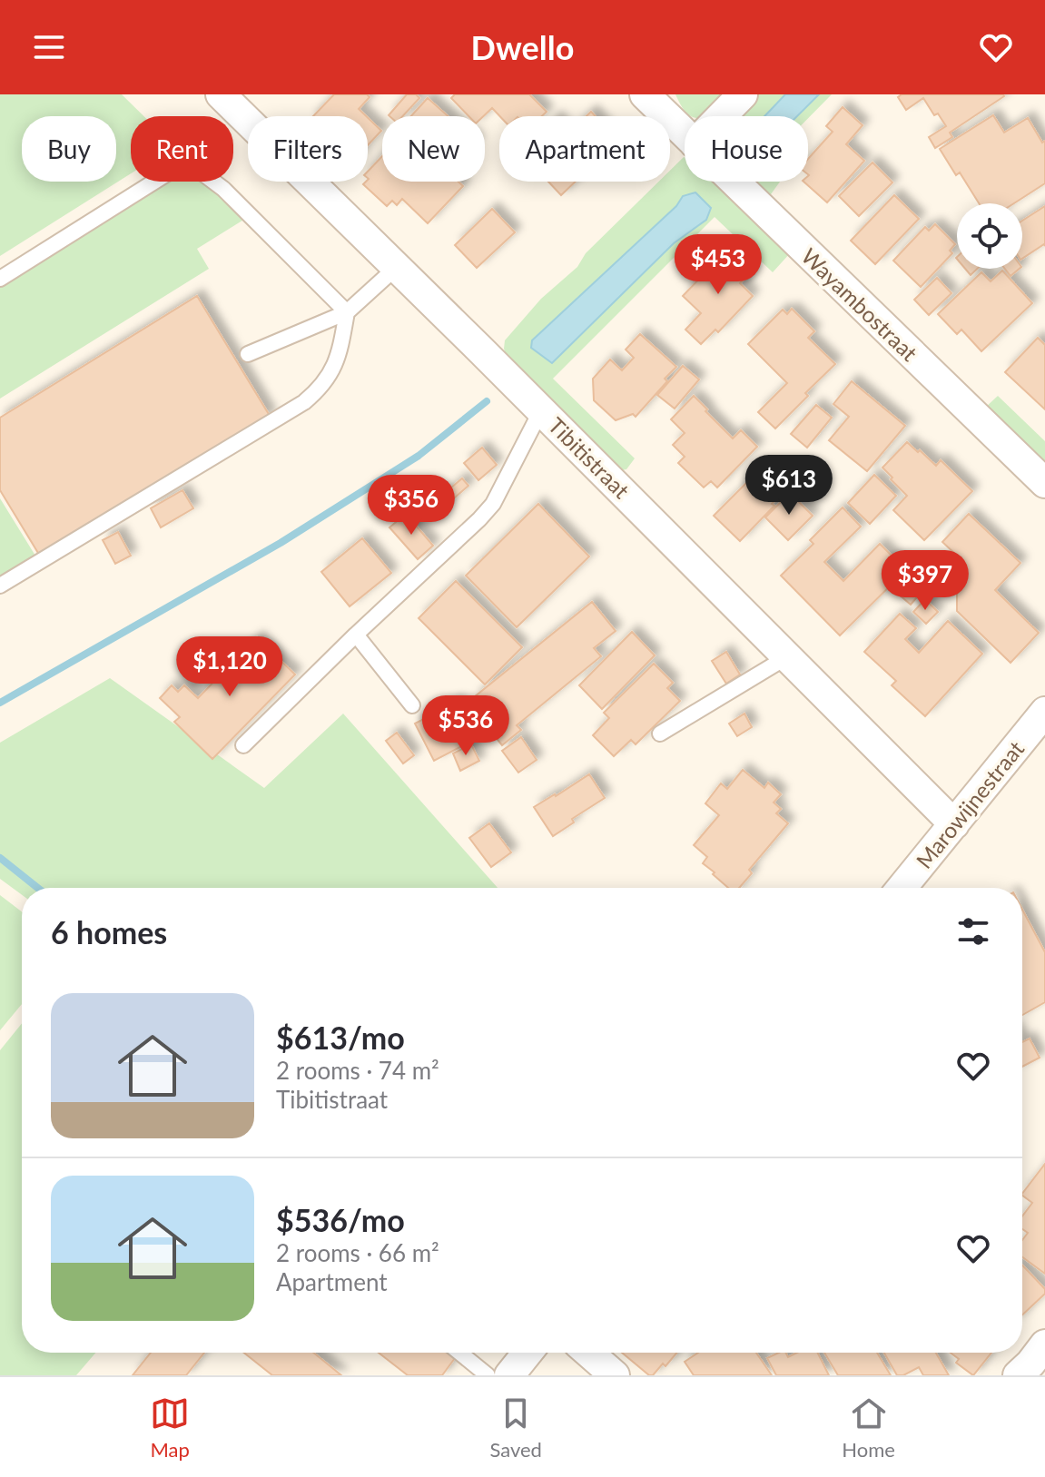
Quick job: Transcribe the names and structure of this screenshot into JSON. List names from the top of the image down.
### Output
{
  "streets": {
    "street": ["Wayambostraat", "Tibitistraat", "Marowijnestraat"]
  },
  "crossings": [
    ["Tibitistraat", "Marowijnestraat"]
  ],
  "page": {
    "header": "Dwello",
    "chip": [
      "Buy",
      "Rent",
      "Filters",
      "New",
      "Apartment",
      "House"
    ],
    "price": [
      "$453",
      "$613",
      "$356",
      "$397",
      "$1,120",
      "$536"
    ],
    "heading": "6 homes",
    "list": [
      {
        "name": "$613/mo",
        "note": "2 rooms · 74 m² · Tibitistraat"
      },
      {
        "name": "$536/mo",
        "note": "2 rooms · 66 m² · Apartment"
      }
    ],
    "tabs": ["Map", "Saved", "Home"]
  }
}
